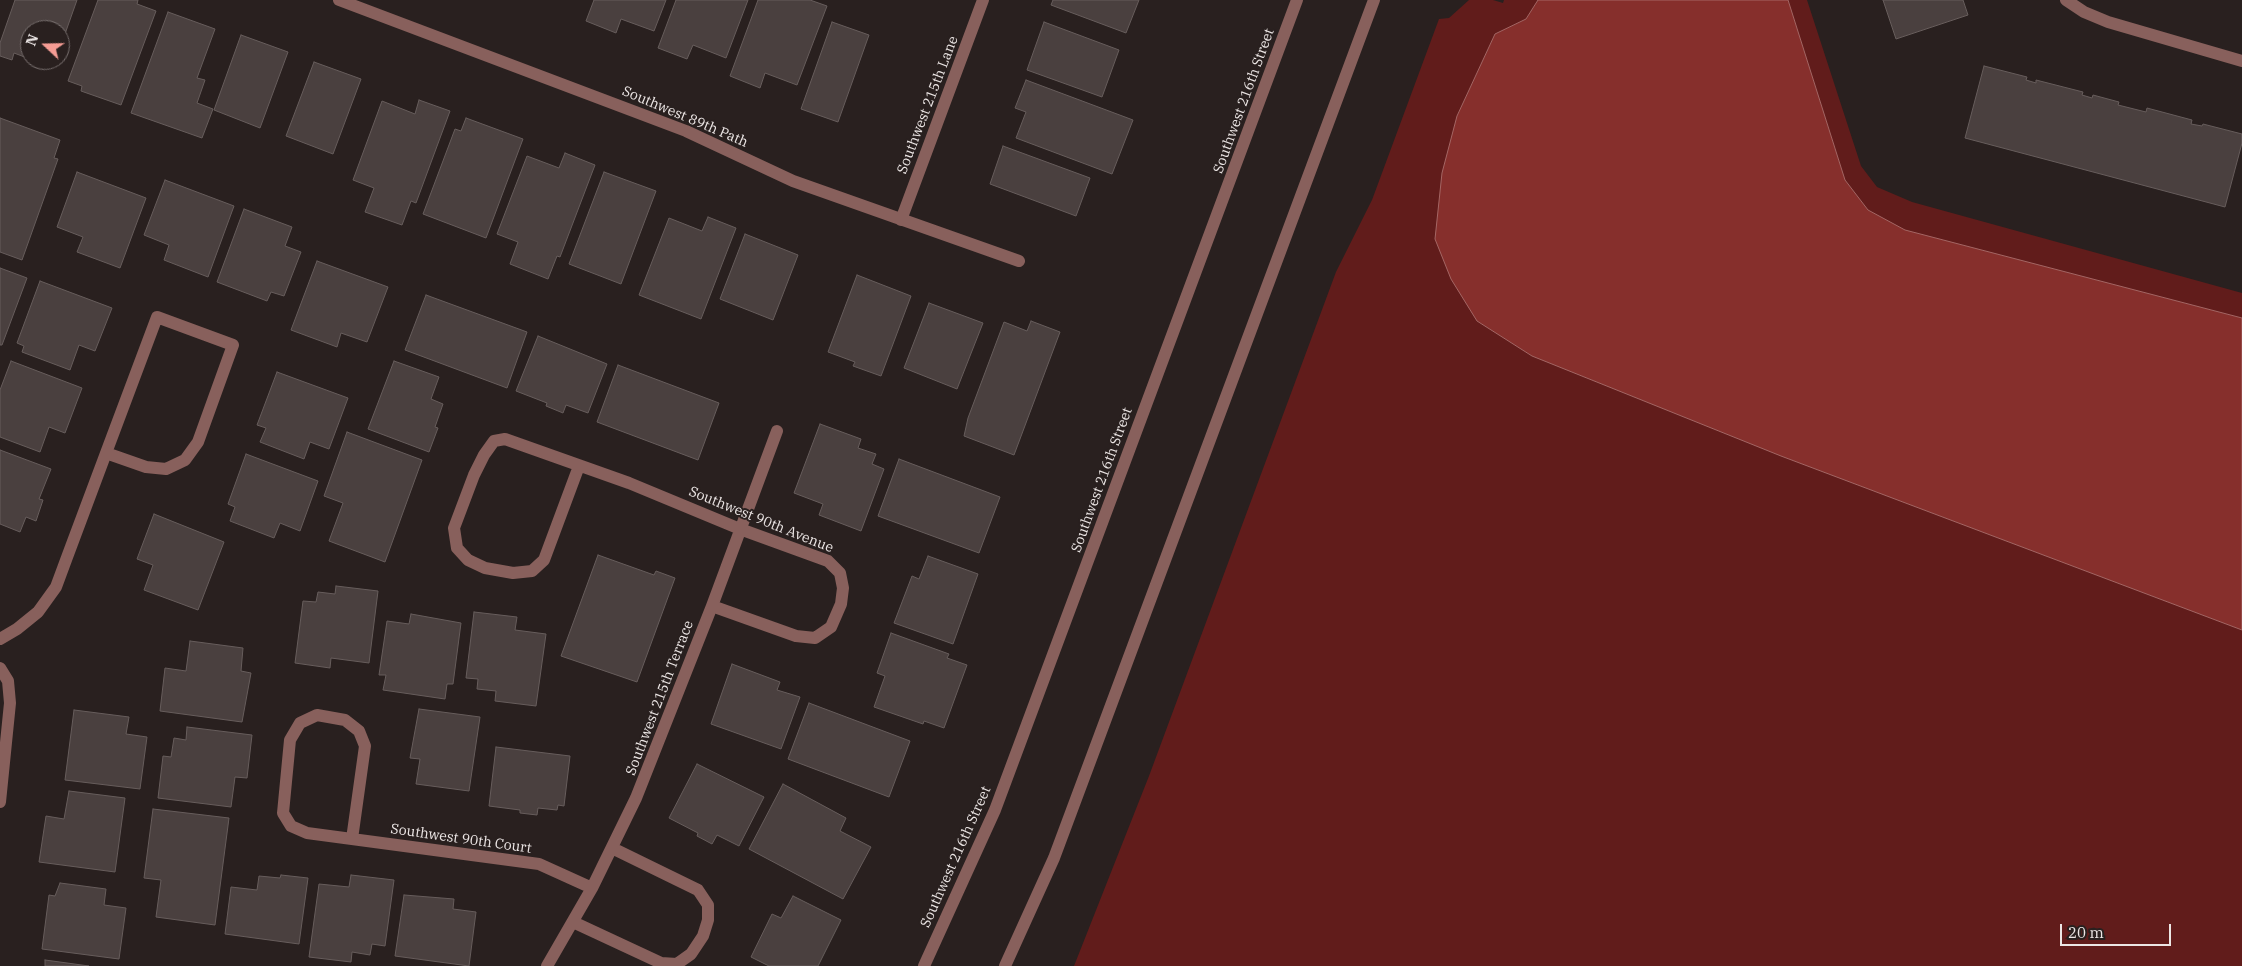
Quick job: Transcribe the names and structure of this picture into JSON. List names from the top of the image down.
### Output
{
  "streets": {
    "street": [
      "Southwest 216th Street",
      "Southwest 215th Lane",
      "Southwest 89th Path",
      "Southwest 90th Avenue",
      "Southwest 215th Terrace",
      "Southwest 90th Court"
    ]
  },
  "crossings": [
    ["Southwest 215th Lane", "Southwest 89th Path"],
    ["Southwest 90th Avenue", "Southwest 215th Terrace"],
    ["Southwest 215th Terrace", "Southwest 90th Court"]
  ],
  "scale_bar": "20 m",
  "north": "left"
}
